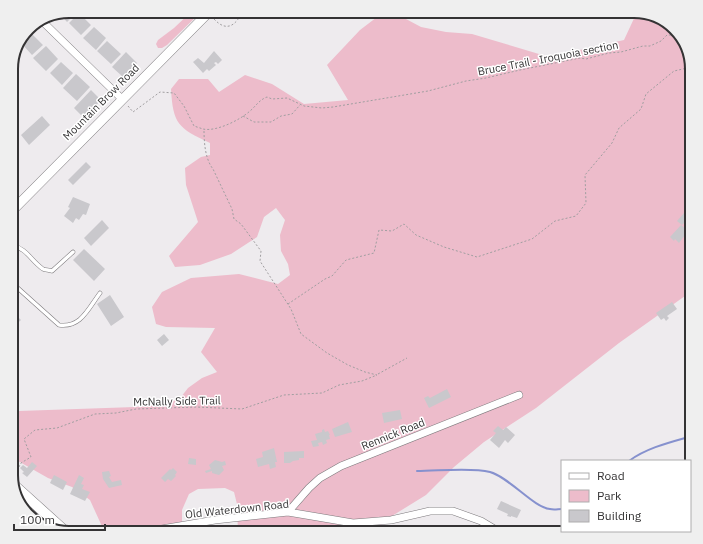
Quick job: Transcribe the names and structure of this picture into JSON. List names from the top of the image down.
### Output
{
  "streets": {
    "street": ["Mountain Brow Road", "Rennick Road", "Old Waterdown Road"],
    "path": ["Bruce Trail - Iroquoia section", "McNally Side Trail"]
  },
  "crossings": [
    ["Rennick Road", "Old Waterdown Road"]
  ],
  "legend": ["Road", "Park", "Building"],
  "scale_bar": "100 m"
}
